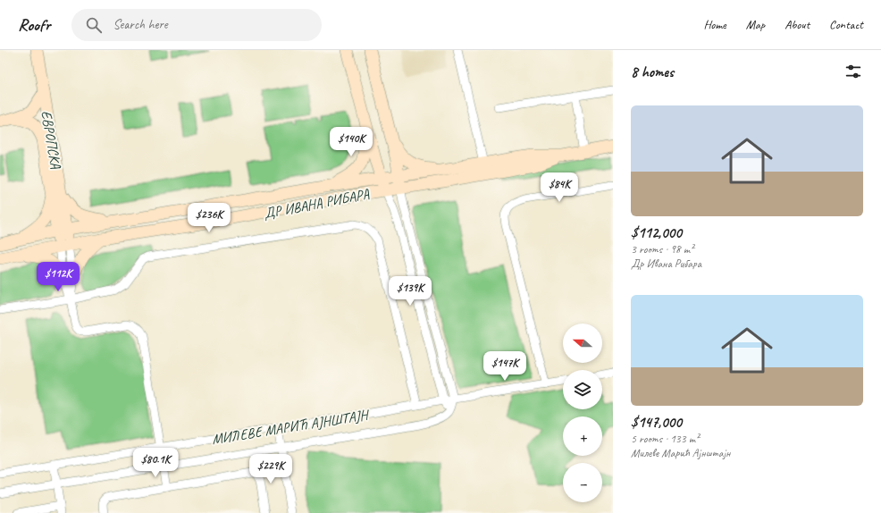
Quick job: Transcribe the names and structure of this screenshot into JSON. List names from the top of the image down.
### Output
{
  "streets": {
    "main road": ["ЕВРОПСКА", "ДР ИВАНА РИБАРА"],
    "street": ["МИЛЕВЕ МАРИЋ АЈНШТАЈН"]
  },
  "crossings": [
    ["ЕВРОПСКА", "ДР ИВАНА РИБАРА"],
    ["ДР ИВАНА РИБАРА", "МИЛЕВЕ МАРИЋ АЈНШТАЈН"]
  ],
  "north": "left",
  "page": {
    "header": "Roofr",
    "search": "Search here",
    "nav": [
      "Home",
      "Map",
      "About",
      "Contact"
    ],
    "heading": "8 homes",
    "list": [
      {
        "name": "$112,000",
        "note": "3 rooms · 98 m² · Др Ивана Рибара"
      },
      {
        "name": "$147,000",
        "note": "5 rooms · 133 m² · Милеве Марић Ајнштајн"
      }
    ],
    "price": [
      "$140K",
      "$84K",
      "$236K",
      "$112K",
      "$139K",
      "$147K",
      "$80.1K",
      "$229K"
    ],
    "map_buttons": ["+", "−"]
  }
}
